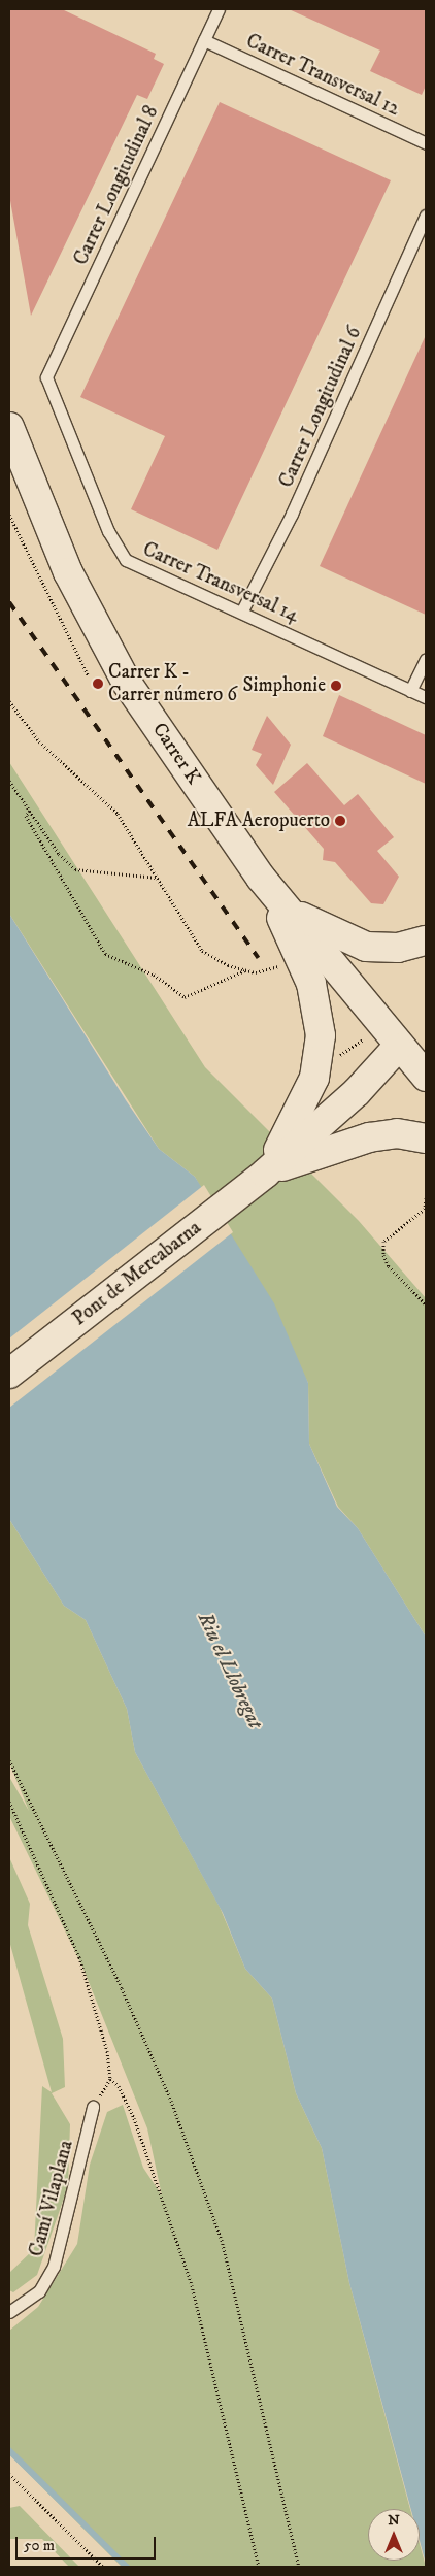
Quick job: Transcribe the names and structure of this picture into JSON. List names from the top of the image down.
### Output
{
  "streets": {
    "main road": ["Carrer K", "Pont de Mercabarna"],
    "lane": [
      "Carrer Transversal 12",
      "Carrer Longitudinal 8",
      "Carrer Longitudinal 6",
      "Carrer Transversal 14",
      "Camí Vilaplana"
    ]
  },
  "crossings": [
    ["Carrer Transversal 12", "Carrer Longitudinal 8"],
    ["Carrer Longitudinal 8", "Carrer Transversal 14"],
    ["Carrer Longitudinal 6", "Carrer Transversal 14"],
    ["Carrer K", "Pont de Mercabarna"]
  ],
  "water": ["Riu el Llobregat"],
  "places": ["Carrer K - Carrer número 6", "Simphonie", "ALFA Aeropuerto"],
  "scale_bar": "50 m",
  "north": "top"
}
